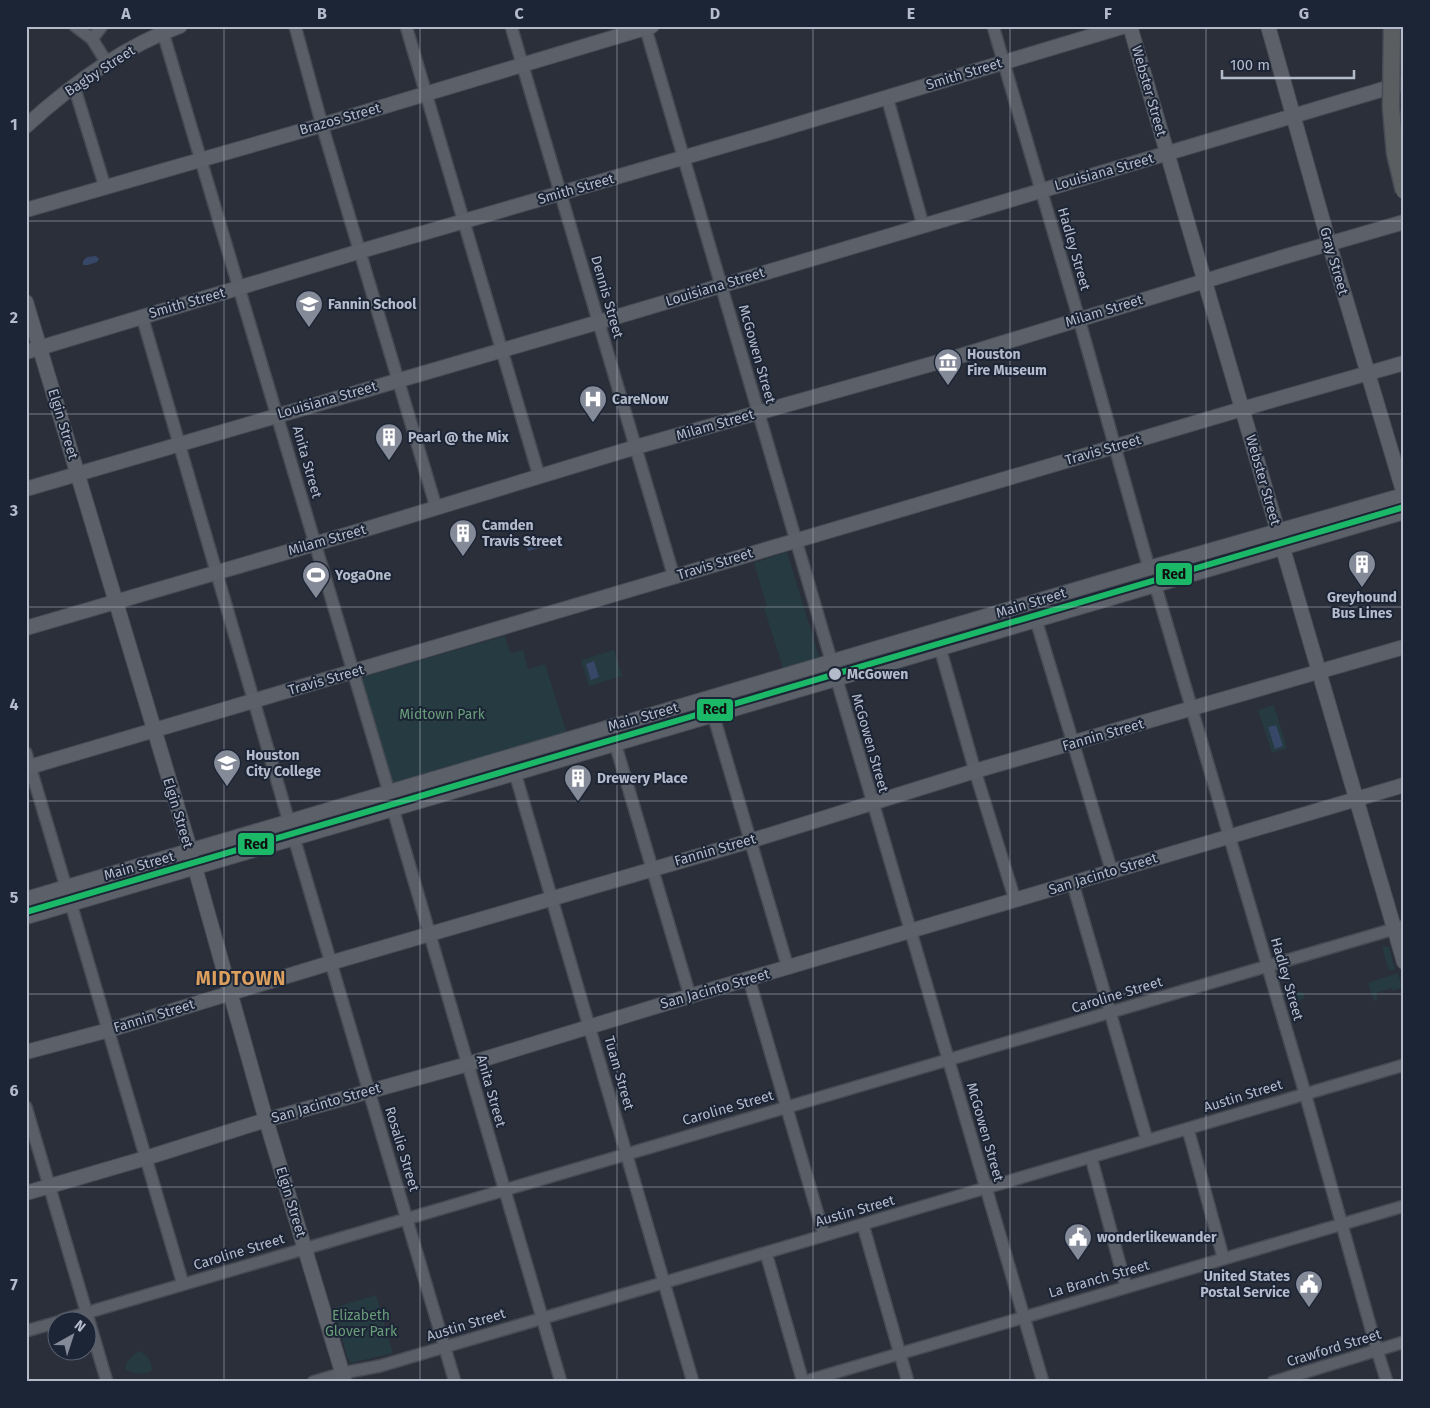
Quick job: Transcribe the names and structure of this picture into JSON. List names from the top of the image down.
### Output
{
  "streets": {
    "main road": [
      "Bagby Street",
      "Smith Street",
      "Webster Street",
      "Brazos Street",
      "Louisiana Street",
      "Gray Street",
      "Milam Street",
      "Elgin Street",
      "Travis Street",
      "Main Street",
      "Fannin Street",
      "San Jacinto Street"
    ],
    "street": [
      "Hadley Street",
      "Dennis Street",
      "McGowen Street",
      "Anita Street",
      "Caroline Street",
      "Tuam Street",
      "Austin Street",
      "Rosalie Street",
      "La Branch Street",
      "Crawford Street"
    ]
  },
  "crossings": [
    ["Bagby Street", "Anita Street"],
    ["Smith Street", "Hadley Street"],
    ["Smith Street", "Dennis Street"],
    ["Smith Street", "McGowen Street"],
    ["Smith Street", "Elgin Street"],
    ["Smith Street", "Anita Street"],
    ["Webster Street", "Louisiana Street"],
    ["Webster Street", "Milam Street"],
    ["Webster Street", "Travis Street"],
    ["Webster Street", "Main Street"],
    ["Webster Street", "Fannin Street"],
    ["Webster Street", "San Jacinto Street"],
    ["Webster Street", "Caroline Street"],
    ["Brazos Street", "Dennis Street"],
    ["Brazos Street", "McGowen Street"],
    ["Brazos Street", "Anita Street"],
    ["Louisiana Street", "Hadley Street"],
    ["Louisiana Street", "Gray Street"],
    ["Louisiana Street", "Dennis Street"],
    ["Louisiana Street", "McGowen Street"],
    ["Louisiana Street", "Elgin Street"],
    ["Louisiana Street", "Anita Street"],
    ["Hadley Street", "Milam Street"],
    ["Hadley Street", "Travis Street"],
    ["Hadley Street", "Main Street"],
    ["Hadley Street", "Fannin Street"],
    ["Hadley Street", "San Jacinto Street"],
    ["Hadley Street", "Caroline Street"],
    ["Hadley Street", "Austin Street"],
    ["Hadley Street", "La Branch Street"],
    ["Hadley Street", "Crawford Street"],
    ["Gray Street", "Milam Street"],
    ["Gray Street", "Travis Street"],
    ["Gray Street", "Main Street"],
    ["Dennis Street", "Milam Street"],
    ["Dennis Street", "Travis Street"],
    ["Milam Street", "McGowen Street"],
    ["Milam Street", "Elgin Street"],
    ["Milam Street", "Anita Street"],
    ["McGowen Street", "Travis Street"],
    ["McGowen Street", "Main Street"],
    ["McGowen Street", "Fannin Street"],
    ["McGowen Street", "San Jacinto Street"],
    ["McGowen Street", "Caroline Street"],
    ["McGowen Street", "Austin Street"],
    ["McGowen Street", "La Branch Street"],
    ["Elgin Street", "Travis Street"],
    ["Elgin Street", "Main Street"],
    ["Elgin Street", "Fannin Street"],
    ["Elgin Street", "San Jacinto Street"],
    ["Elgin Street", "Caroline Street"],
    ["Elgin Street", "Austin Street"],
    ["Travis Street", "Anita Street"],
    ["Anita Street", "Main Street"],
    ["Anita Street", "Fannin Street"],
    ["Anita Street", "San Jacinto Street"],
    ["Anita Street", "Caroline Street"],
    ["Anita Street", "Austin Street"],
    ["Main Street", "Tuam Street"],
    ["Main Street", "Rosalie Street"],
    ["Fannin Street", "Tuam Street"],
    ["Fannin Street", "Rosalie Street"],
    ["San Jacinto Street", "Tuam Street"],
    ["San Jacinto Street", "Rosalie Street"],
    ["Caroline Street", "Tuam Street"],
    ["Caroline Street", "Rosalie Street"],
    ["Tuam Street", "Austin Street"],
    ["Austin Street", "Rosalie Street"]
  ],
  "districts": ["MIDTOWN"],
  "parks": ["Midtown Park", "Elizabeth Glover Park"],
  "places": {
    "school or university": ["Fannin School", "Houston City College"],
    "museum": ["Houston Fire Museum"],
    "hospital": ["CareNow"],
    "building": [
      "Pearl @ the Mix",
      "Camden Travis Street",
      "Greyhound Bus Lines",
      "Drewery Place"
    ],
    "sports": ["YogaOne"],
    "other": ["McGowen"],
    "public building": ["wonderlikewander", "United States Postal Service"]
  },
  "lines": ["transit line Red"],
  "scale_bar": "100 m",
  "north": "top right",
  "grid": {
    "columns": [
      "A",
      "B",
      "C",
      "D",
      "E",
      "F",
      "G"
    ],
    "rows": [
      "1",
      "2",
      "3",
      "4",
      "5",
      "6",
      "7"
    ]
  }
}
